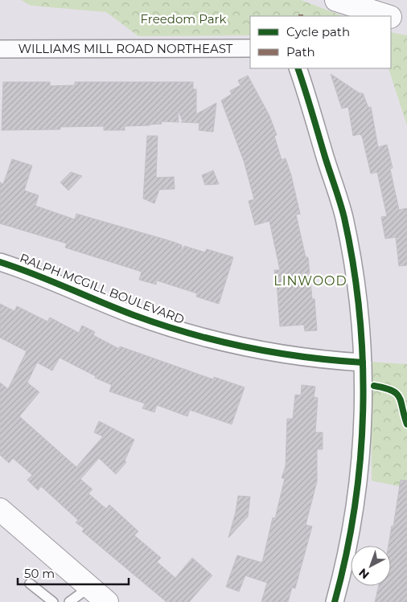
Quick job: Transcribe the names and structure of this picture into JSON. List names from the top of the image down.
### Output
{
  "streets": {
    "street": ["WILLIAMS MILL ROAD NORTHEAST", "RALPH MCGILL BOULEVARD"]
  },
  "districts": ["LINWOOD"],
  "parks": ["Freedom Park"],
  "legend": ["Cycle path", "Path"],
  "scale_bar": "50 m",
  "north": "bottom left"
}
